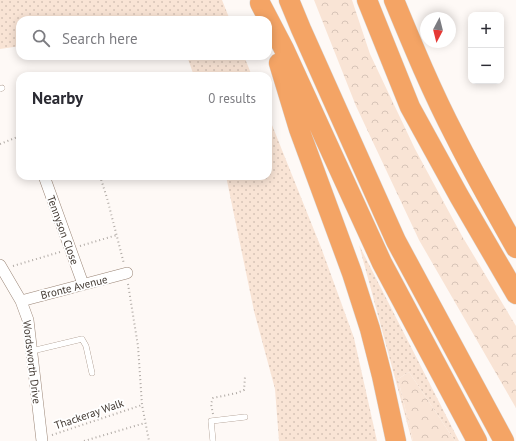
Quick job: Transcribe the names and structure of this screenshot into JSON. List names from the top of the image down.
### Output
{
  "streets": {
    "street": ["Tennyson Close", "Bronte Avenue", "Wordsworth Drive"],
    "path": ["Thackeray Walk"]
  },
  "crossings": [
    ["Tennyson Close", "Bronte Avenue"],
    ["Bronte Avenue", "Wordsworth Drive"],
    ["Wordsworth Drive", "Thackeray Walk"]
  ],
  "north": "bottom",
  "page": {
    "map_buttons": ["+", "−"],
    "search": "Search here",
    "heading": ["Nearby", "0 results"]
  }
}
